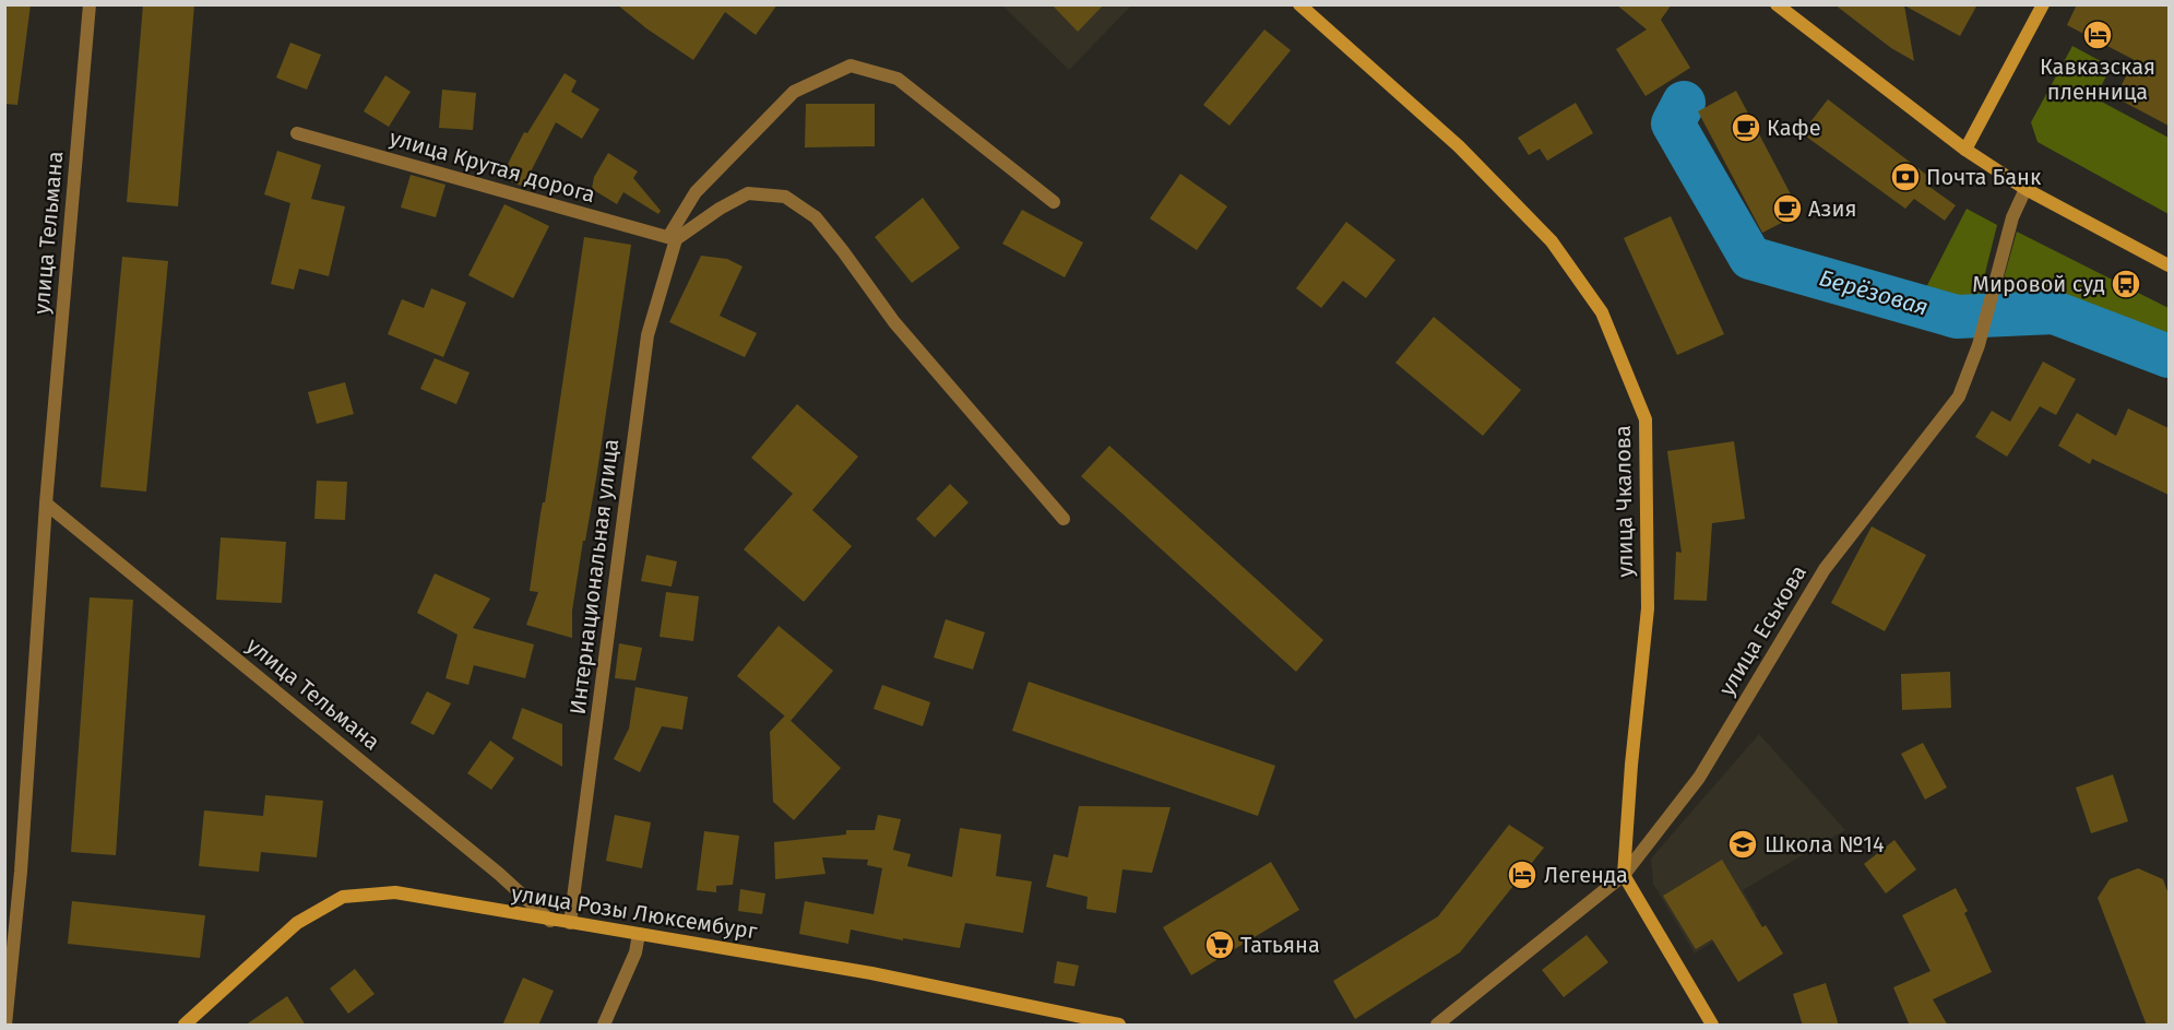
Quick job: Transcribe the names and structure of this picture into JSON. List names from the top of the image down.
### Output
{
  "streets": {
    "street": [
      "улица Крутая дорога",
      "улица Тельмана",
      "улица Чкалова",
      "Интернациональная улица",
      "улица Еськова",
      "улица Розы Люксембург"
    ]
  },
  "crossings": [
    ["улица Крутая дорога", "Интернациональная улица"],
    ["улица Тельмана", "улица Розы Люксембург"],
    ["улица Чкалова", "улица Еськова"],
    ["Интернациональная улица", "улица Розы Люксембург"]
  ],
  "water": ["Берёзовая"],
  "places": {
    "hotel": ["Кавказская пленница", "Легенда"],
    "cafe": ["Кафе", "Азия"],
    "bank": ["Почта Банк"],
    "bus stop": ["Мировой суд"],
    "school or university": ["Школа №14"],
    "supermarket": ["Татьяна"]
  }
}
